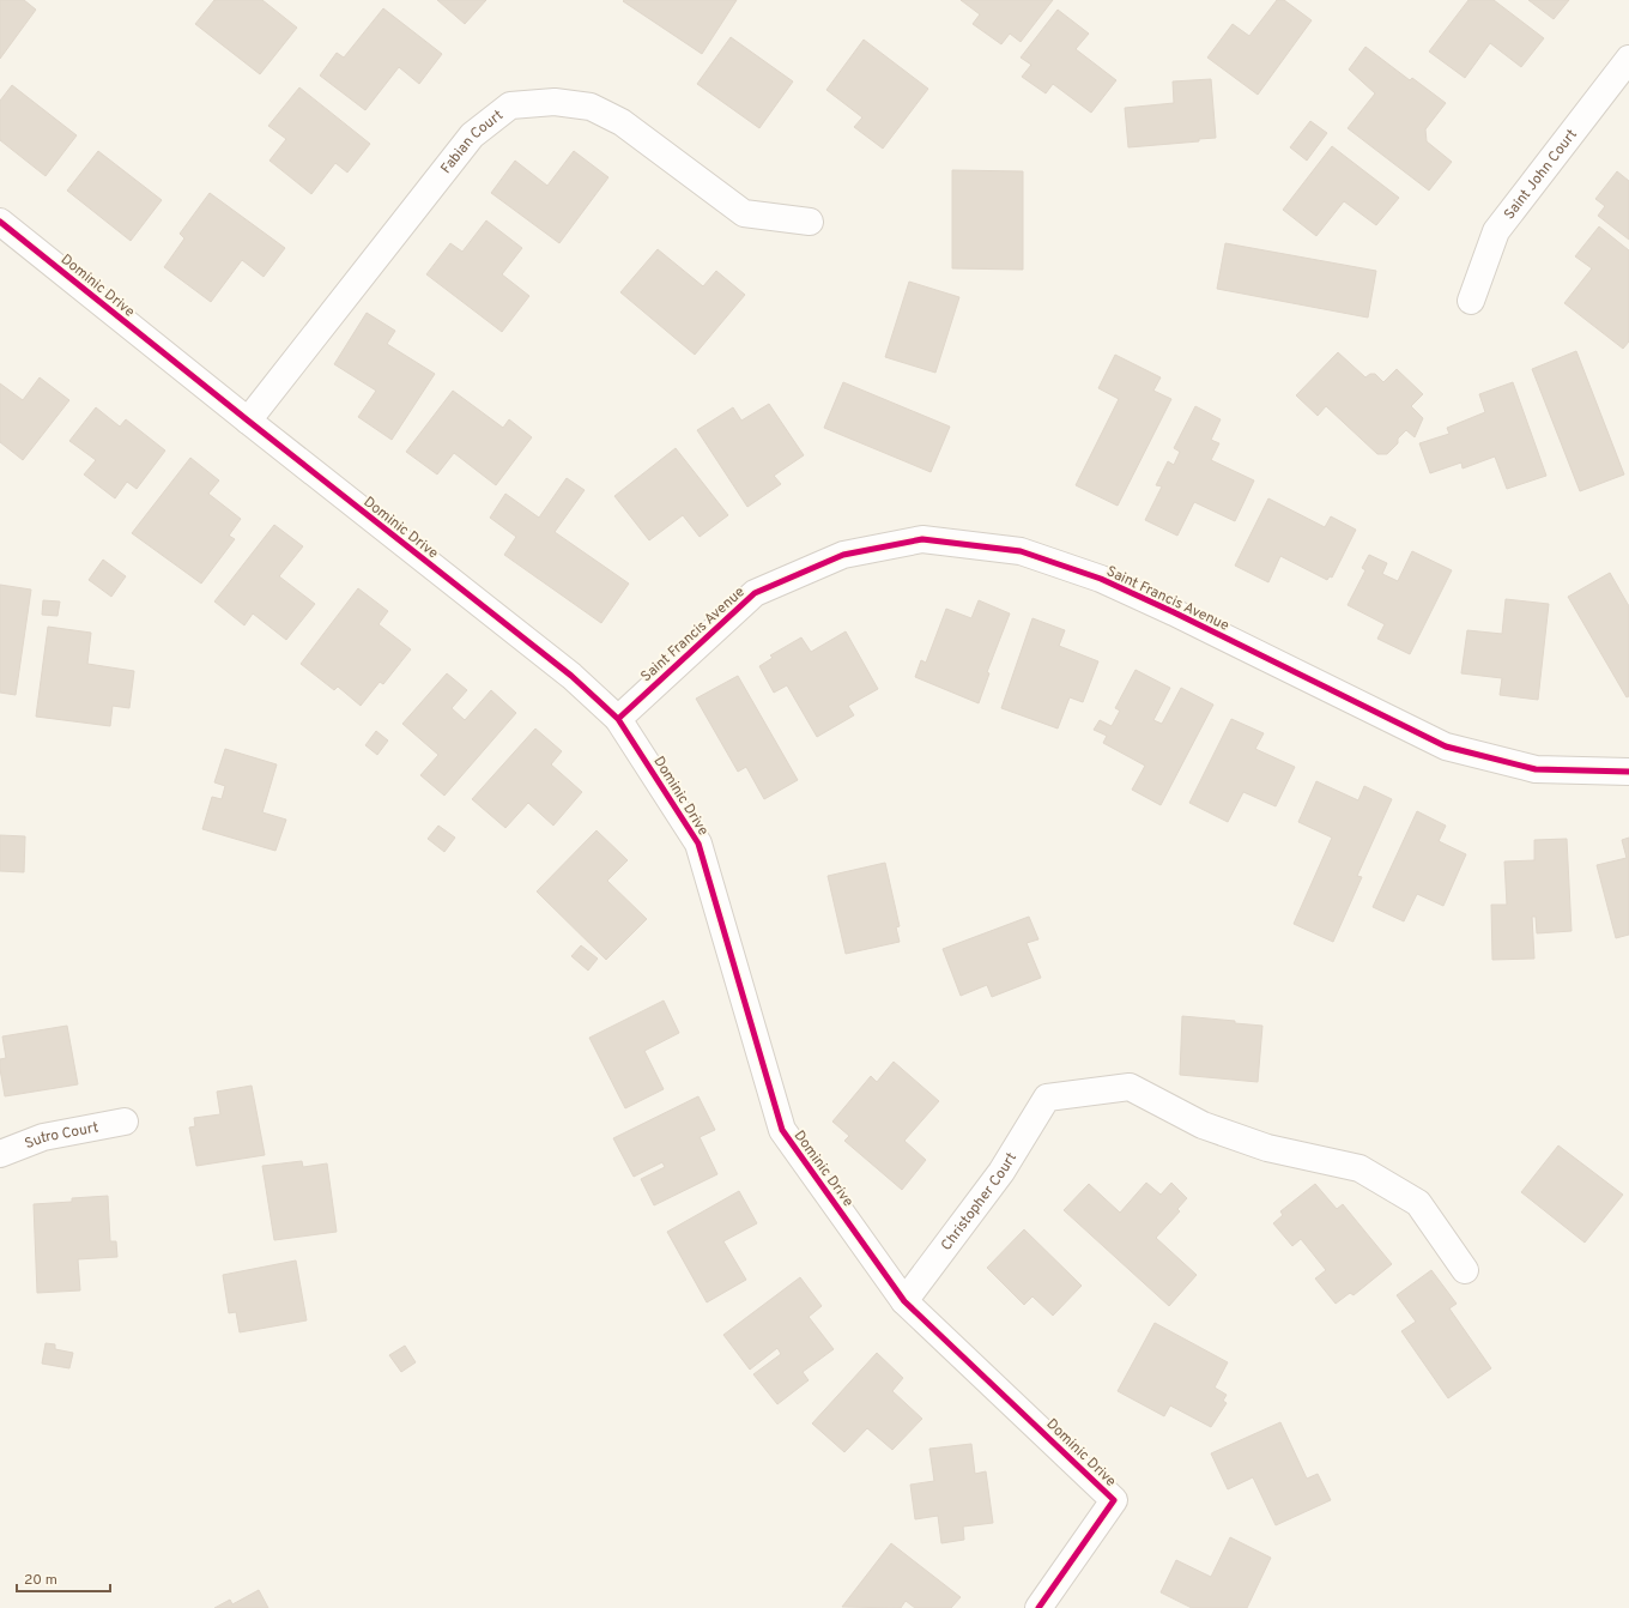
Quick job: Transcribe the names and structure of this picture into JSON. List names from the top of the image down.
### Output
{
  "streets": {
    "street": [
      "Fabian Court",
      "Saint John Court",
      "Dominic Drive",
      "Saint Francis Avenue",
      "Sutro Court",
      "Christopher Court"
    ]
  },
  "crossings": [
    ["Fabian Court", "Dominic Drive"],
    ["Dominic Drive", "Saint Francis Avenue"],
    ["Dominic Drive", "Christopher Court"]
  ],
  "scale_bar": "20 m"
}
